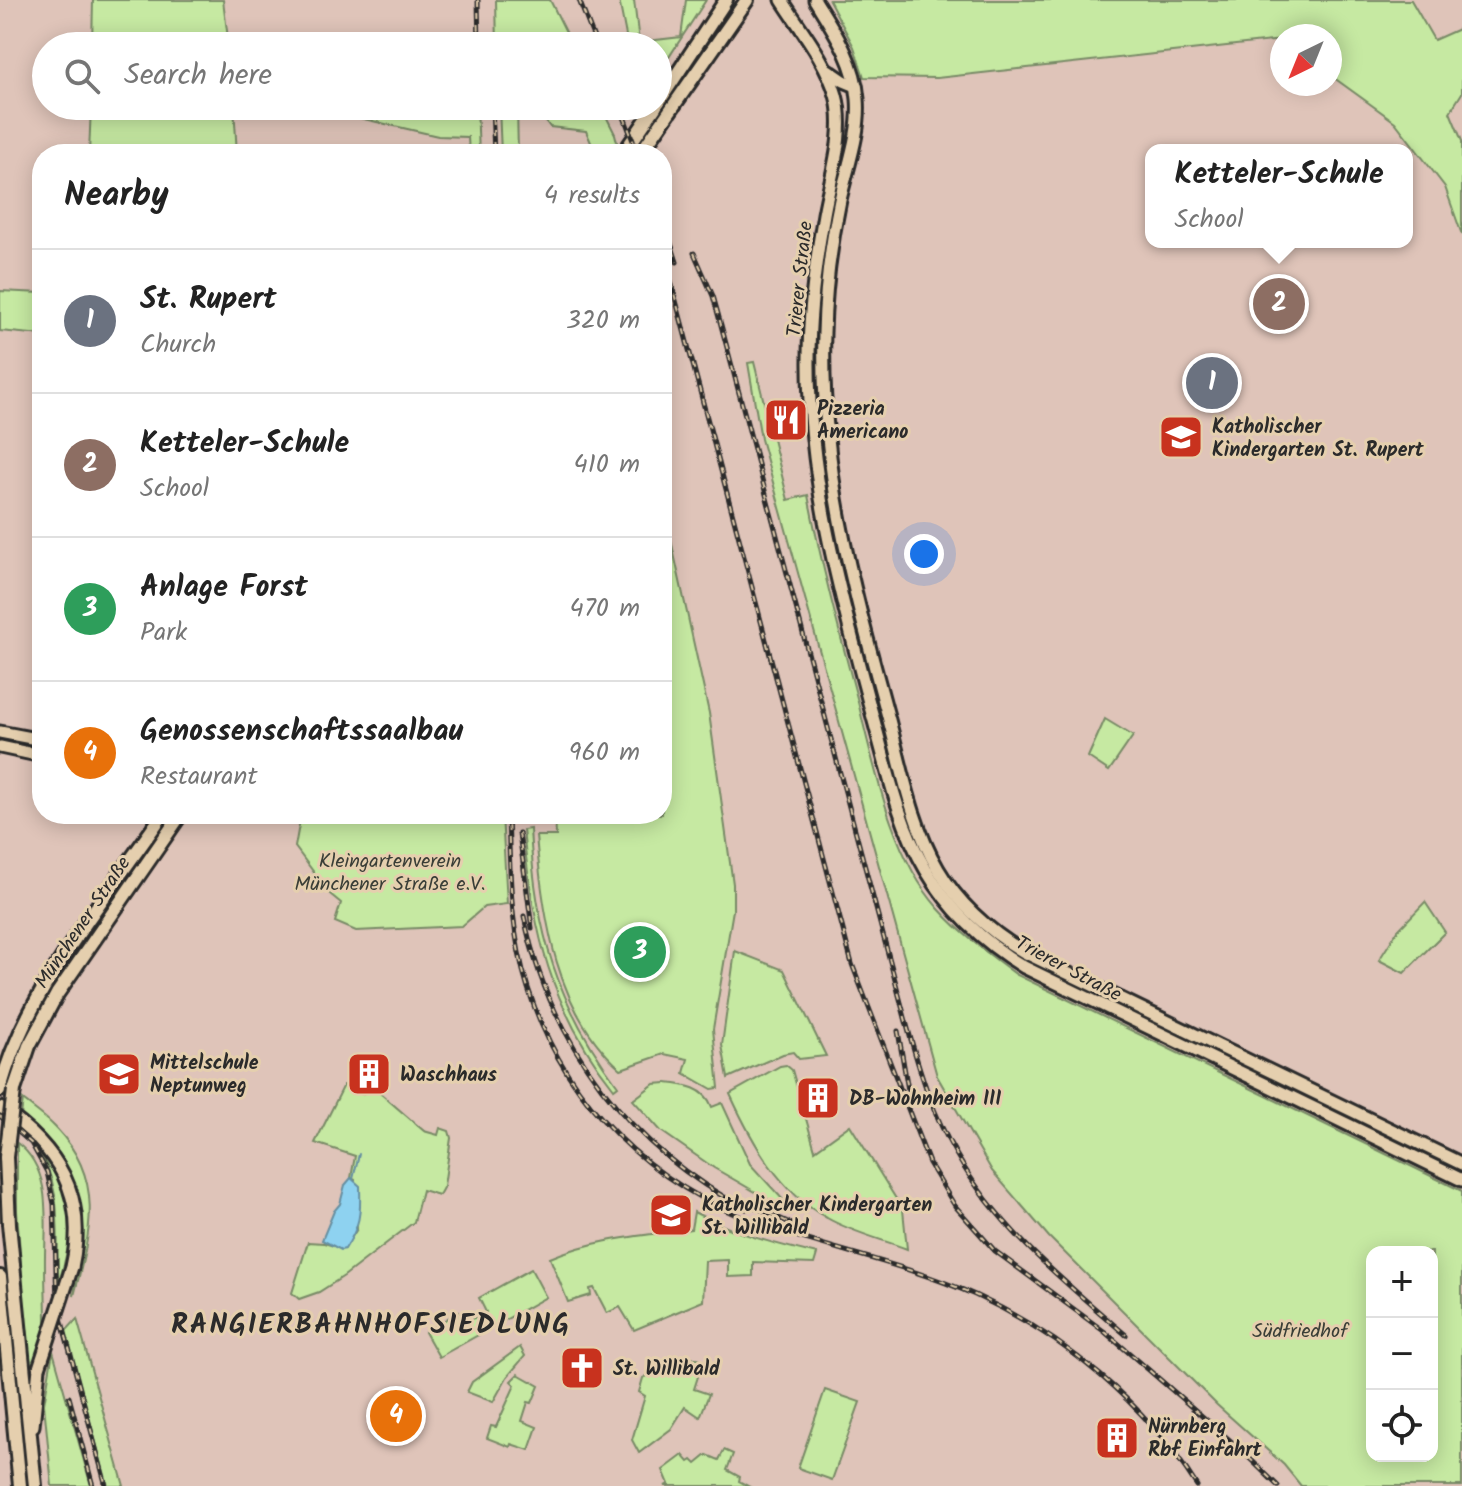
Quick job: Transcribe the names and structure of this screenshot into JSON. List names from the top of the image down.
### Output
{
  "streets": {
    "main road": ["Trierer Straße", "Münchener Straße"]
  },
  "districts": ["RANGIERBAHNHOFSIEDLUNG"],
  "parks": ["Kleingartenverein Münchener Straße e.V.", "Südfriedhof"],
  "places": {
    "restaurant": ["Pizzeria Americano"],
    "school or university": ["Katholischer Kindergarten St. Rupert", "Mittelschule Neptunweg", "Katholischer Kindergarten St. Willibald"],
    "building": ["Waschhaus", "DB-Wohnheim III", "Nürnberg Rbf Einfahrt"],
    "church": ["St. Willibald"]
  },
  "north": "bottom left",
  "page": {
    "search": "Search here",
    "popup": ["Ketteler-Schule", "School"],
    "heading": ["Nearby", "4 results"],
    "list": [
      {
        "mark": "1",
        "name": "St. Rupert",
        "note": "Church",
        "value": "320 m"
      },
      {
        "mark": "2",
        "name": "Ketteler-Schule",
        "note": "School",
        "value": "410 m"
      },
      {
        "mark": "3",
        "name": "Anlage Forst",
        "note": "Park",
        "value": "470 m"
      },
      {
        "mark": "4",
        "name": "Genossenschaftssaalbau",
        "note": "Restaurant",
        "value": "960 m"
      }
    ],
    "pins": [
      "2",
      "1",
      "3",
      "4"
    ],
    "map_buttons": ["+", "−"]
  }
}
